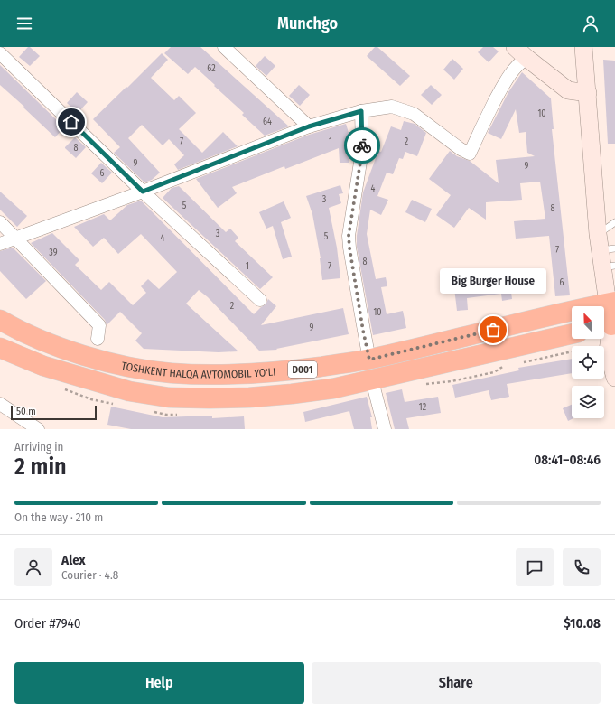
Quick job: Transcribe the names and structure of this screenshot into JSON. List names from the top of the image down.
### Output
{
  "streets": {
    "highway": ["TOSHKENT HALQA AVTOMOBIL YO'LI", "D001"]
  },
  "places": ["Big Burger House"],
  "house_numbers": [
    "62",
    "10",
    "64",
    "7",
    "1",
    "2",
    "8",
    "9",
    "9",
    "6",
    "4",
    "3",
    "5",
    "8",
    "3",
    "5",
    "4",
    "7",
    "39",
    "8",
    "1",
    "7",
    "6",
    "2",
    "10",
    "9",
    "12"
  ],
  "scale_bar": "50 m",
  "north": "top left",
  "page": {
    "header": "Munchgo",
    "bubble": "Big Burger House",
    "scale": "50 m",
    "heading": ["2 min", "Arriving in", "08:41–08:46"],
    "panel": [
      "Alex",
      "Courier · 4.8",
      "Order #7940",
      "$10.08"
    ],
    "bar": "On the way · 210 m",
    "buttons": ["Help", "Share"]
  }
}
